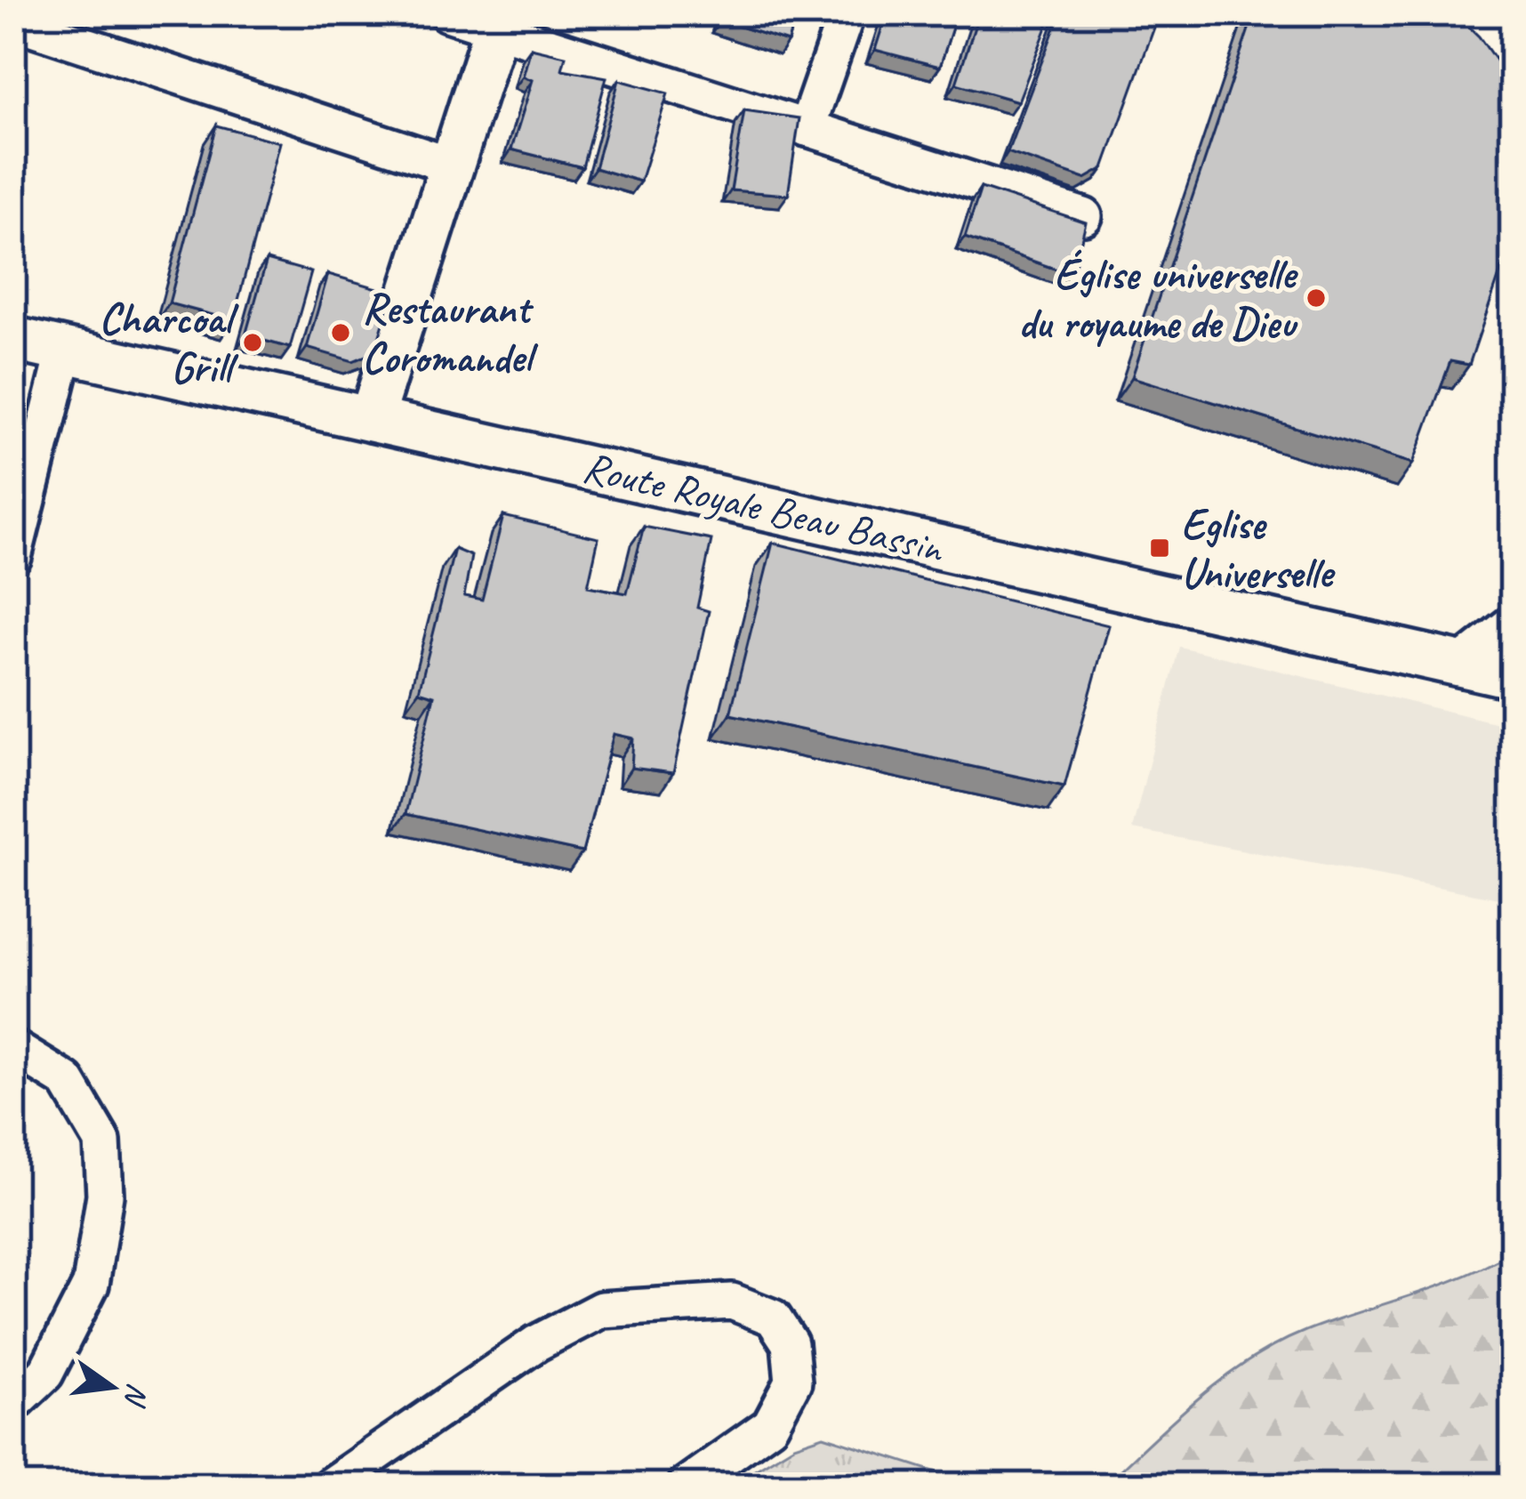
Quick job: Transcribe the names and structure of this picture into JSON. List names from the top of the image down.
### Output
{
  "streets": {
    "main road": ["Route Royale Beau Bassin"]
  },
  "places": {
    "other": ["Église universelle du royaume de Dieu", "Restaurant Coromandel", "Charcoal Grill"],
    "transit": ["Eglise Universelle"]
  },
  "north": "right"
}
